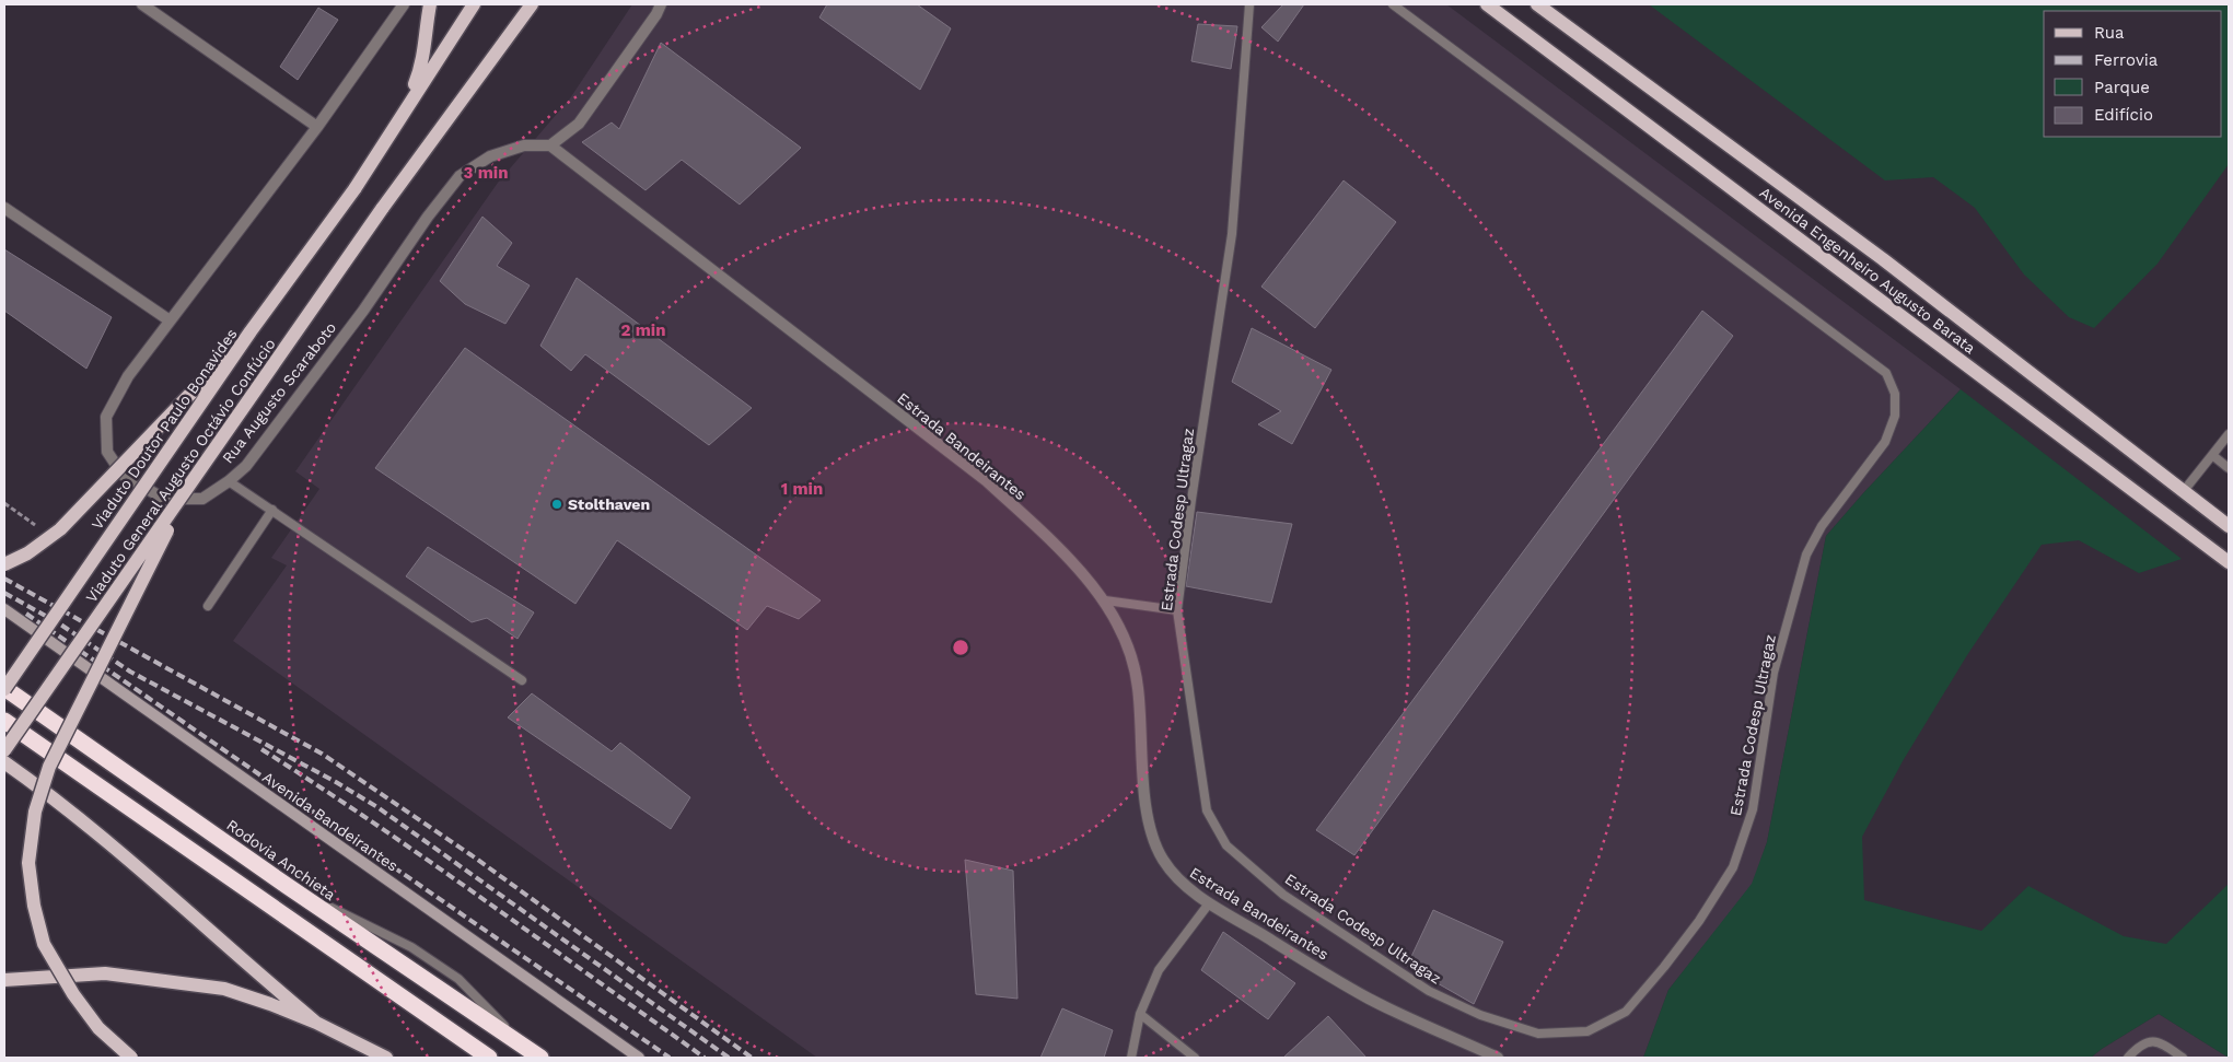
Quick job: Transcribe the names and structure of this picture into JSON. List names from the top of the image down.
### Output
{
  "streets": {
    "highway": ["Rodovia Anchieta"],
    "main road": [
      "Avenida Engenheiro Augusto Barata",
      "Viaduto Doutor Paulo Bonavides",
      "Viaduto General Augusto Octávio Confúcio",
      "Avenida Bandeirantes"
    ],
    "street": ["Rua Augusto Scaraboto", "Estrada Bandeirantes"],
    "lane": ["Estrada Codesp Ultragaz"]
  },
  "crossings": [
    ["Rua Augusto Scaraboto", "Estrada Bandeirantes"],
    ["Viaduto Doutor Paulo Bonavides", "Rodovia Anchieta"]
  ],
  "places": ["Stolthaven"],
  "legend": [
    "Rua",
    "Ferrovia",
    "Parque",
    "Edifício"
  ],
  "rings": ["3 min", "2 min", "1 min"]
}
